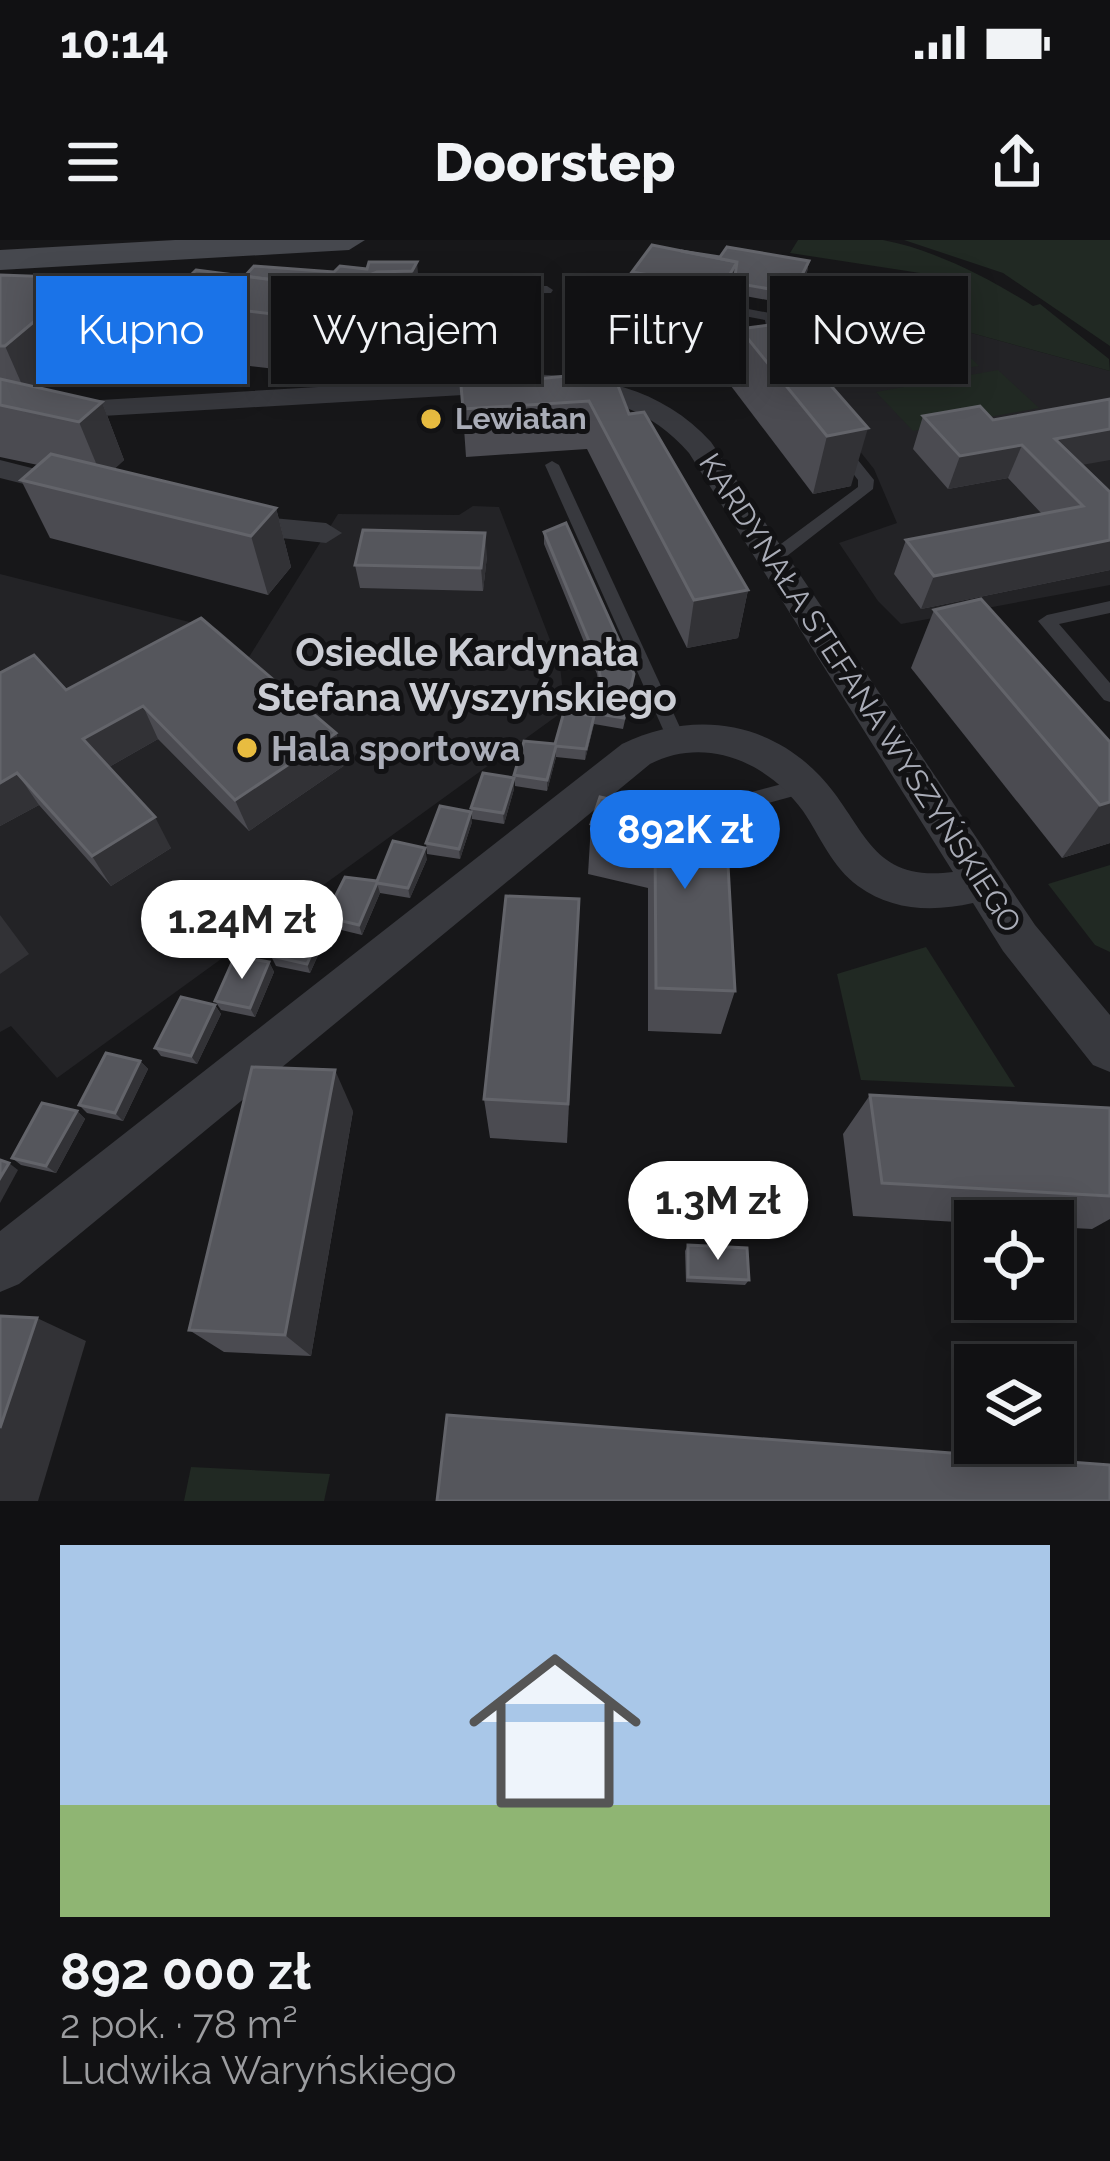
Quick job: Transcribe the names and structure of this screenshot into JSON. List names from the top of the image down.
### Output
{
  "streets": {
    "street": ["KARDYNAŁA STEFANA WYSZYŃSKIEGO"]
  },
  "districts": ["Osiedle Kardynała Stefana Wyszyńskiego"],
  "places": ["Lewiatan", "Hala sportowa"],
  "page": {
    "status": "10:14",
    "header": "Doorstep",
    "chip": [
      "Kupno",
      "Wynajem",
      "Filtry",
      "Nowe"
    ],
    "price": ["892K zł", "1.24M zł", "1.3M zł"],
    "list": [
      {
        "name": "892 000 zł",
        "note": "2 pok. · 78 m² · Ludwika Waryńskiego"
      }
    ]
  }
}
